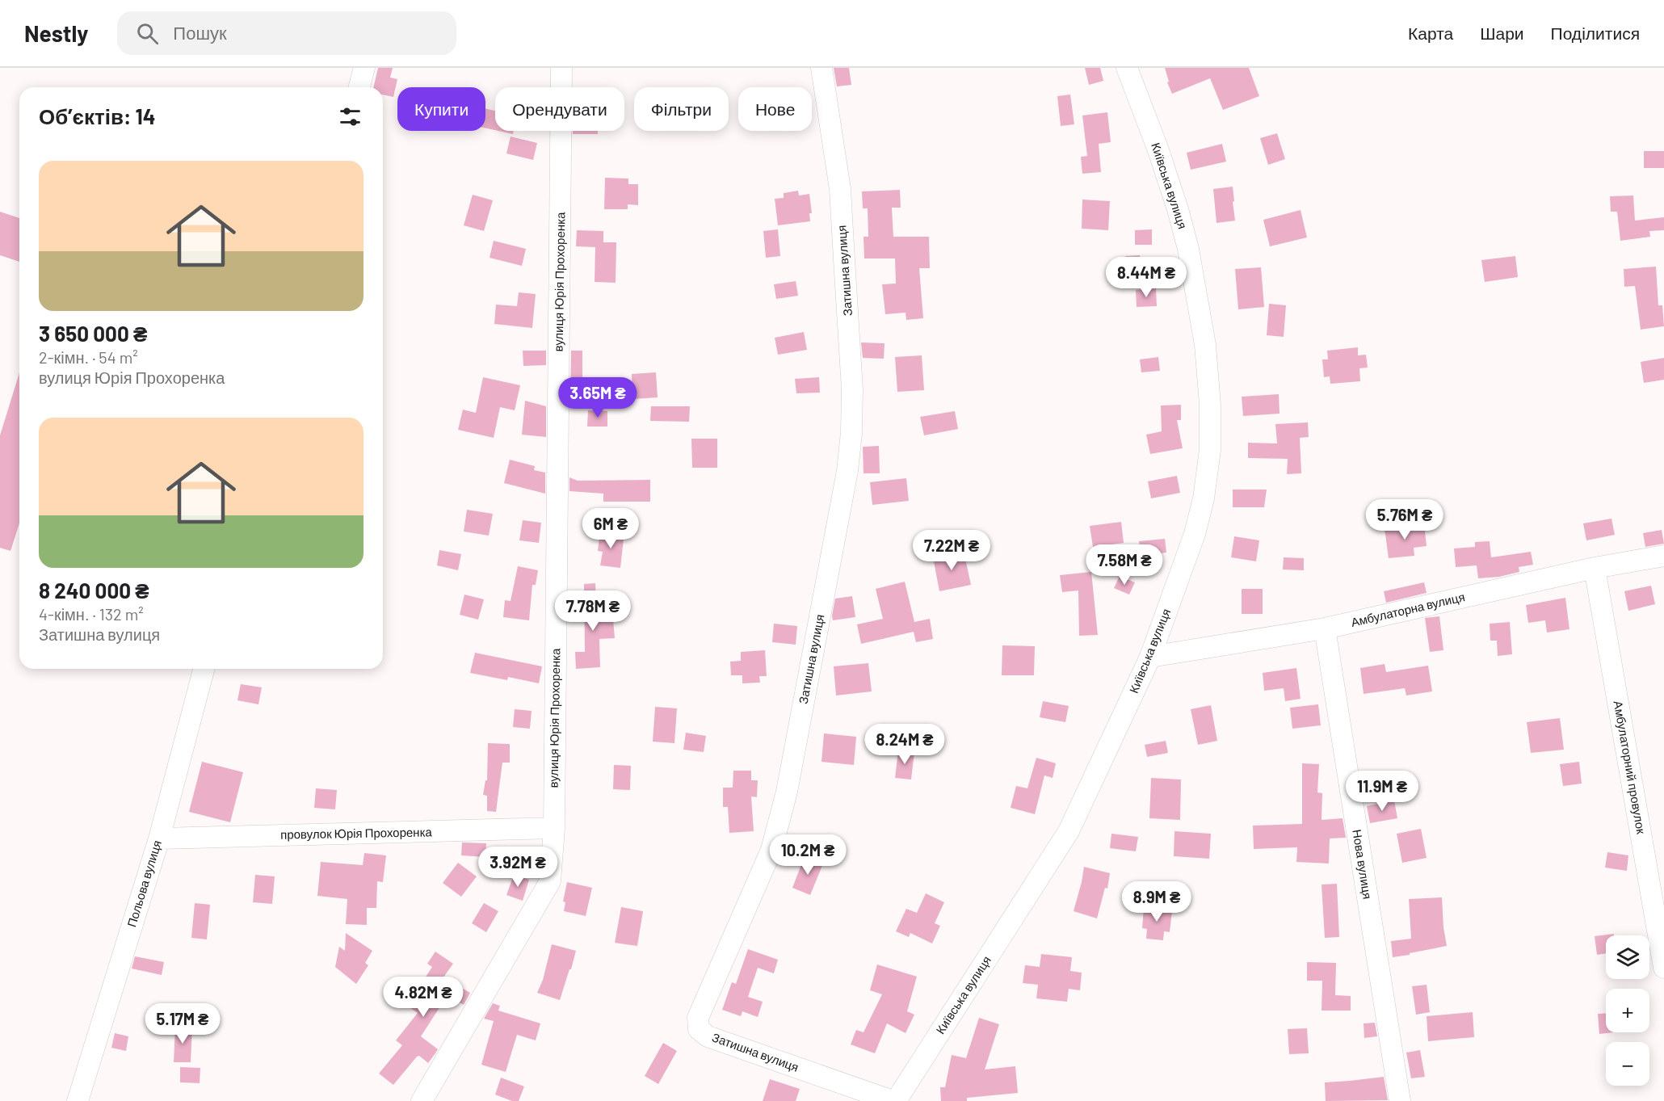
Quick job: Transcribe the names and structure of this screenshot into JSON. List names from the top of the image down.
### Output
{
  "streets": {
    "street": [
      "Київська вулиця",
      "Затишна вулиця",
      "вулиця Юрія Прохоренка",
      "Амбулаторна вулиця",
      "Амбулаторний провулок",
      "провулок Юрія Прохоренка",
      "Нова вулиця",
      "Польова вулиця"
    ]
  },
  "crossings": [
    ["Київська вулиця", "Затишна вулиця"],
    ["Київська вулиця", "Амбулаторна вулиця"],
    ["вулиця Юрія Прохоренка", "провулок Юрія Прохоренка"],
    ["Амбулаторна вулиця", "Амбулаторний провулок"],
    ["Амбулаторна вулиця", "Нова вулиця"],
    ["провулок Юрія Прохоренка", "Польова вулиця"]
  ],
  "page": {
    "header": "Nestly",
    "search": "Пошук",
    "nav": ["Карта", "Шари", "Поділитися"],
    "chip": [
      "Купити",
      "Орендувати",
      "Фільтри",
      "Нове"
    ],
    "heading": "Об’єктів: 14",
    "list": [
      {
        "name": "3 650 000 ₴",
        "note": "2-кімн. · 54 m² · вулиця Юрія Прохоренка"
      },
      {
        "name": "8 240 000 ₴",
        "note": "4-кімн. · 132 m² · Затишна вулиця"
      }
    ],
    "price": [
      "8.44M ₴",
      "3.65M ₴",
      "5.76M ₴",
      "6M ₴",
      "7.22M ₴",
      "7.58M ₴",
      "7.78M ₴",
      "8.24M ₴",
      "11.9M ₴",
      "10.2M ₴",
      "3.92M ₴",
      "8.9M ₴",
      "4.82M ₴",
      "5.17M ₴"
    ],
    "map_buttons": ["+", "−"]
  }
}
